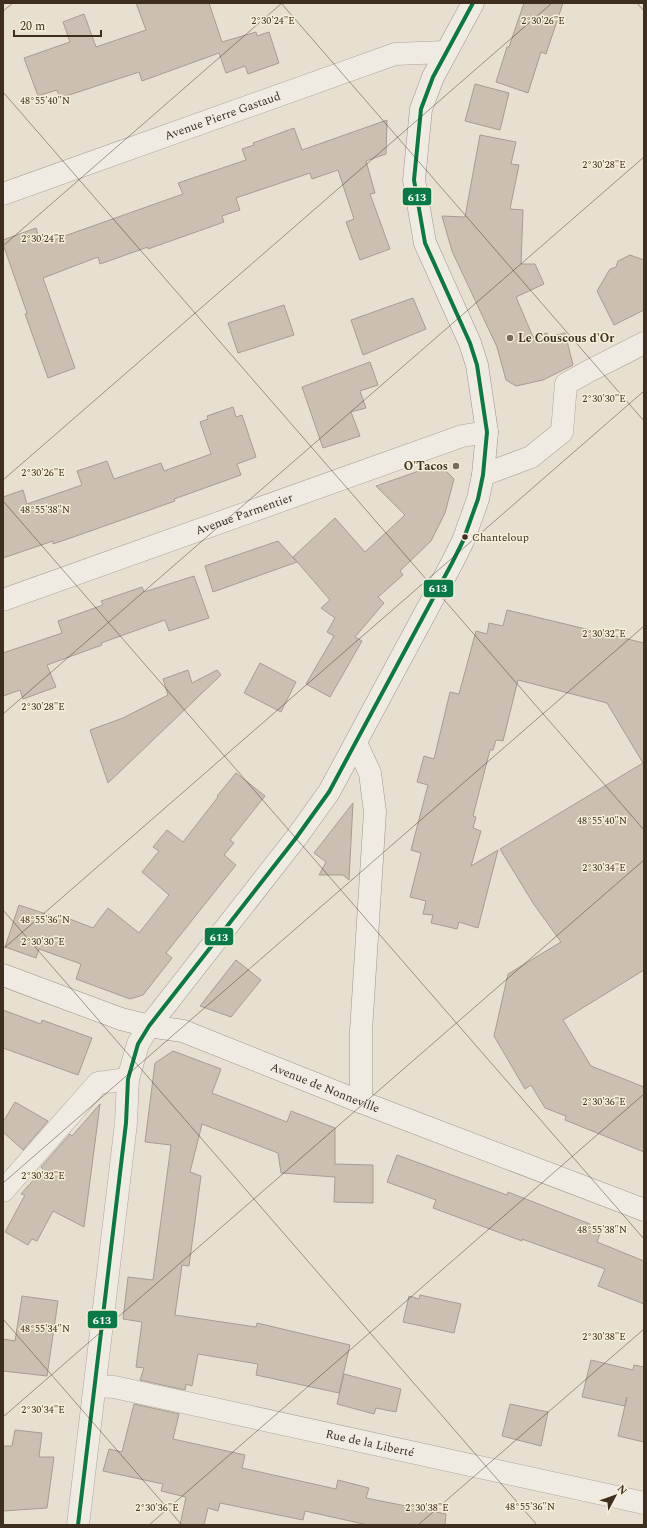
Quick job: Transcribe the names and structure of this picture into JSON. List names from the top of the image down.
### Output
{
  "streets": {
    "street": [
      "Avenue Pierre Gastaud",
      "Avenue Parmentier",
      "Avenue de Nonneville",
      "Rue de la Liberté"
    ]
  },
  "places": ["Le Couscous d'Or", "O'Tacos", "Chanteloup"],
  "lines": ["transit line 613"],
  "scale_bar": "20 m",
  "north": "top right",
  "coordinates": [
    "2°30'24\"E",
    "2°30'26\"E",
    "48°55'40\"N",
    "2°30'28\"E",
    "2°30'30\"E",
    "48°55'38\"N",
    "2°30'32\"E",
    "2°30'34\"E",
    "48°55'36\"N",
    "2°30'36\"E",
    "48°55'34\"N",
    "2°30'38\"E"
  ]
}
